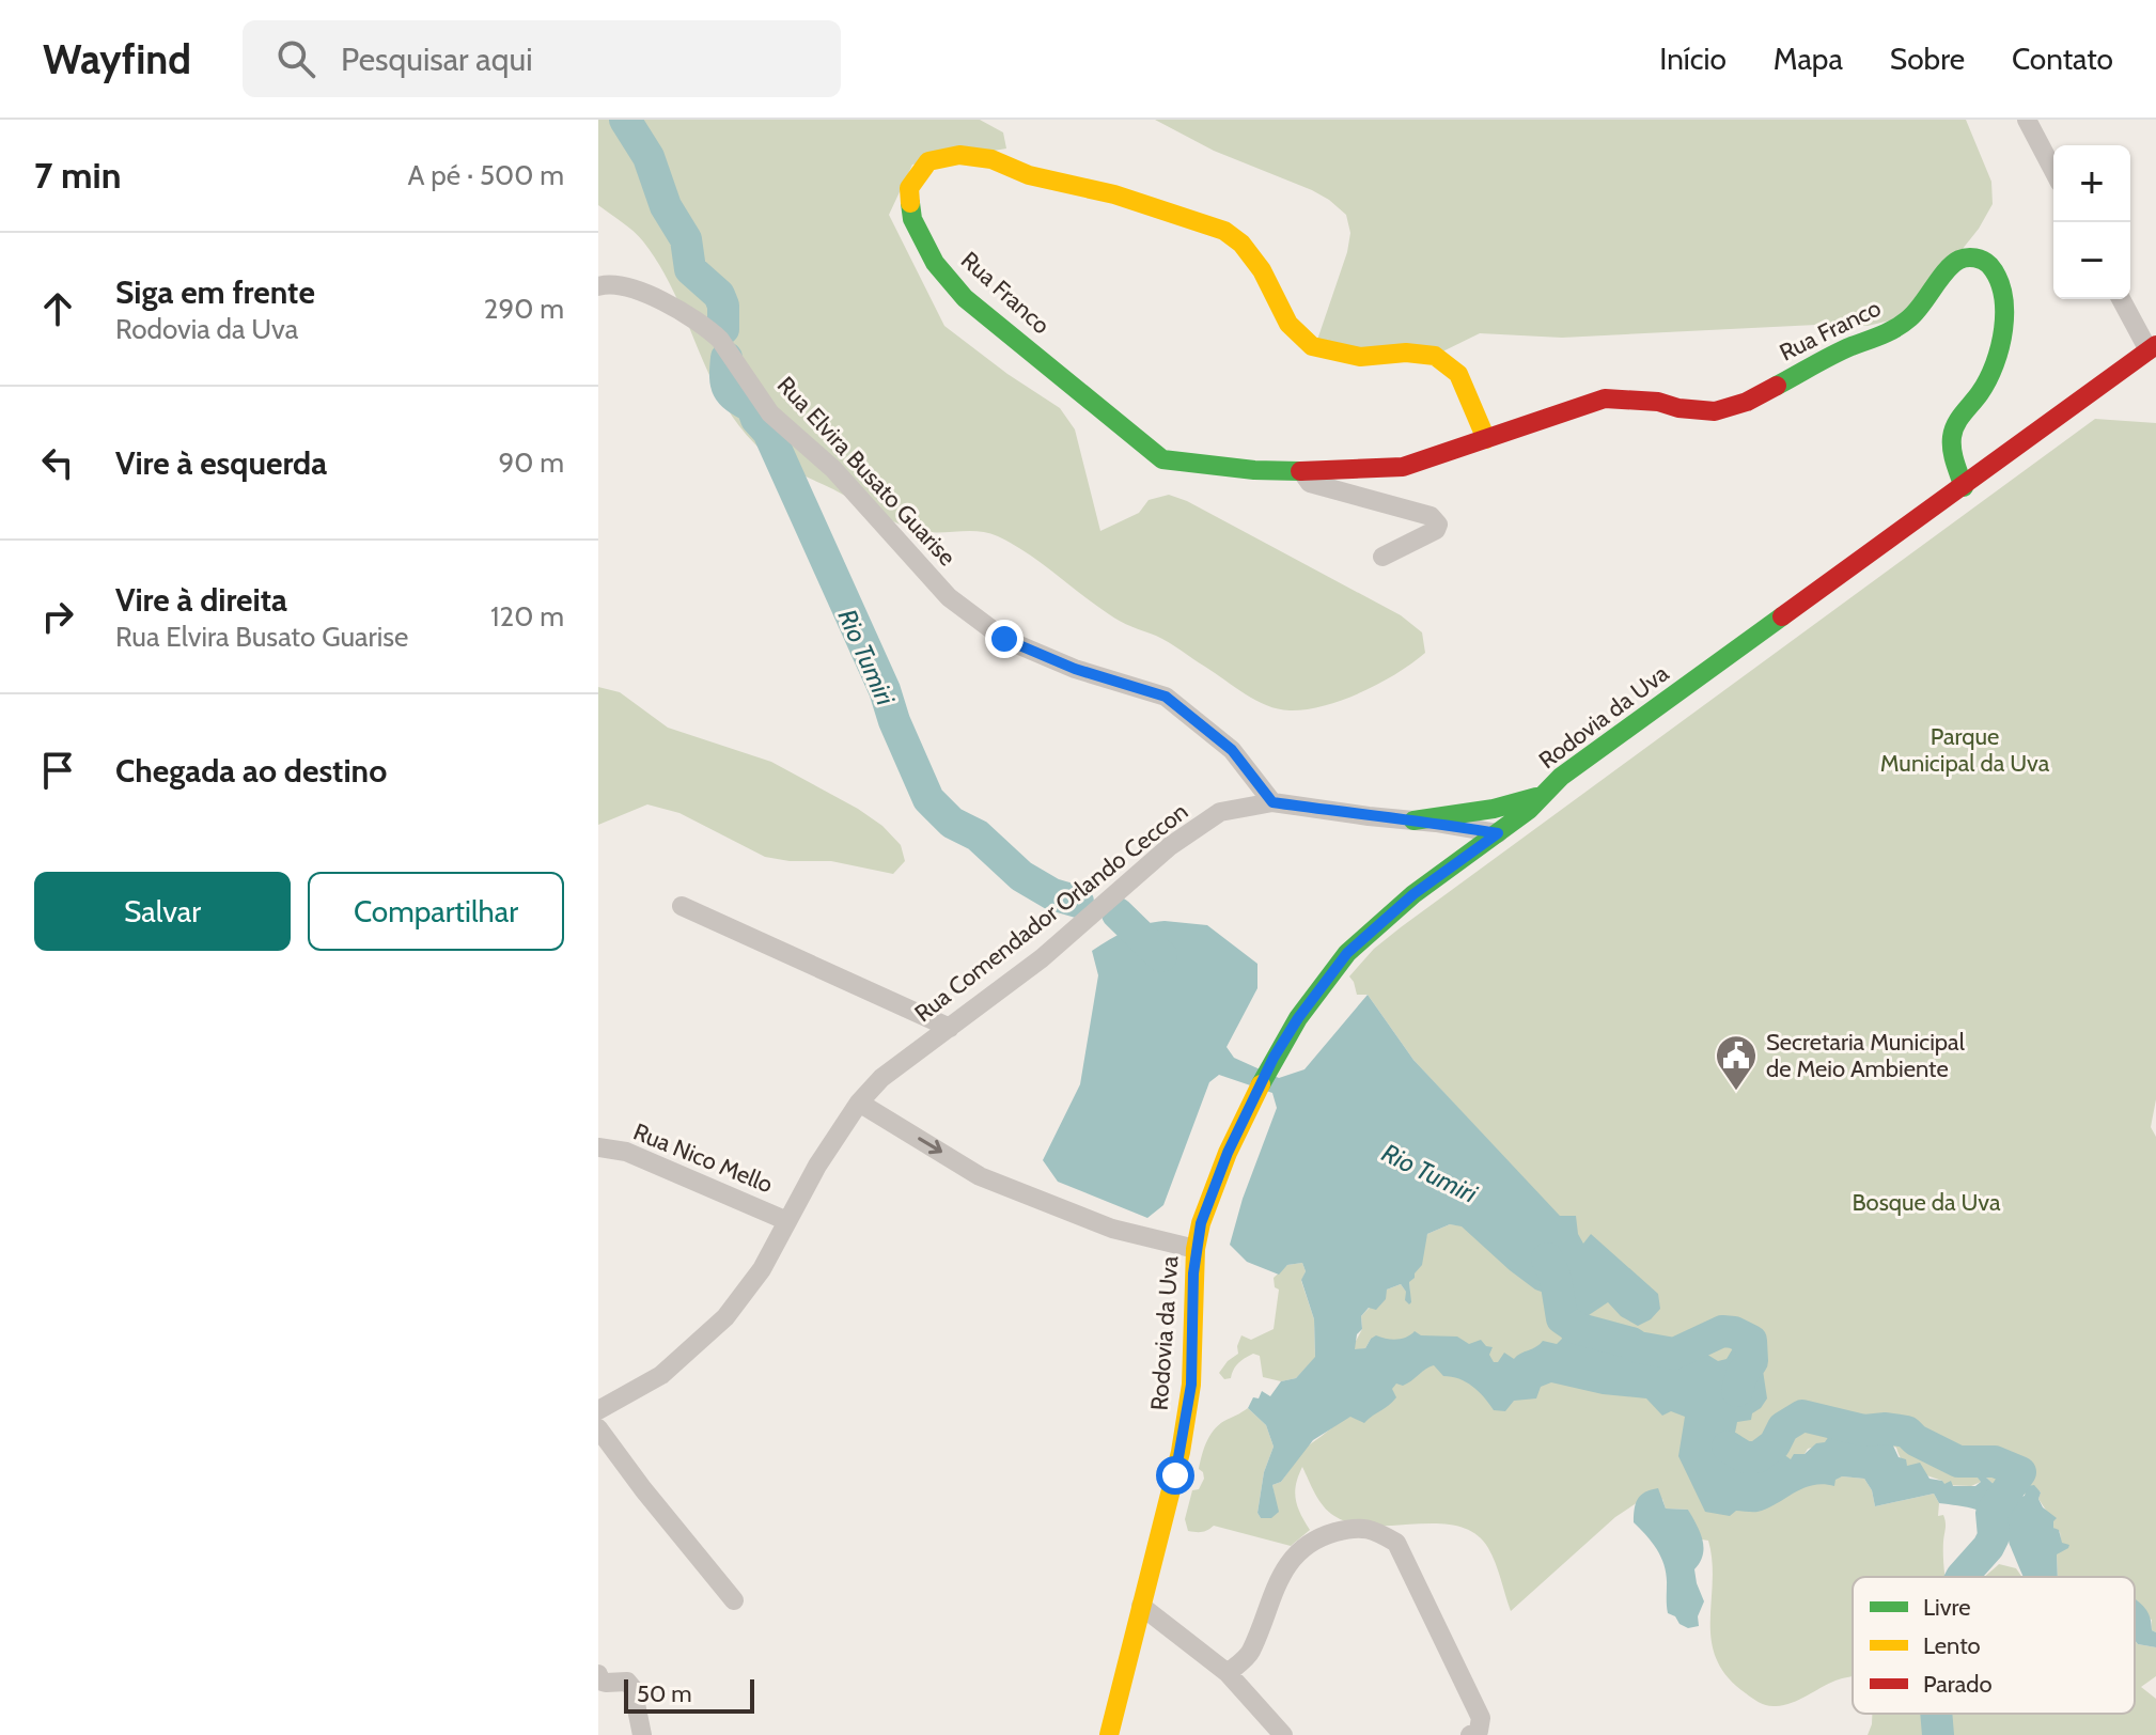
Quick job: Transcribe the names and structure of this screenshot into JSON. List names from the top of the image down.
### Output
{
  "streets": {
    "street": [
      "Rua Franco",
      "Rua Elvira Busato Guarise",
      "Rodovia da Uva",
      "Rua Comendador Orlando Ceccon",
      "Rua Nico Mello"
    ]
  },
  "crossings": [
    ["Rua Franco", "Rodovia da Uva"],
    ["Rua Elvira Busato Guarise", "Rua Comendador Orlando Ceccon"],
    ["Rodovia da Uva", "Rua Comendador Orlando Ceccon"],
    ["Rua Comendador Orlando Ceccon", "Rua Nico Mello"]
  ],
  "water": ["Rio Tumiri"],
  "parks": ["Parque Municipal da Uva", "Bosque da Uva"],
  "places": {
    "public building": ["Secretaria Municipal de Meio Ambiente"]
  },
  "legend": ["Livre", "Lento", "Parado"],
  "scale_bar": "50 m",
  "page": {
    "header": "Wayfind",
    "search": "Pesquisar aqui",
    "nav": [
      "Início",
      "Mapa",
      "Sobre",
      "Contato"
    ],
    "heading": ["7 min", "A pé · 500 m"],
    "map_buttons": ["+", "−"],
    "list": [
      ["Siga em frente", "Rodovia da Uva", "290 m"],
      ["Vire à esquerda", "90 m"],
      ["Vire à direita", "Rua Elvira Busato Guarise", "120 m"],
      "Chegada ao destino"
    ],
    "buttons": ["Salvar", "Compartilhar"],
    "scale": "50 m"
  }
}
